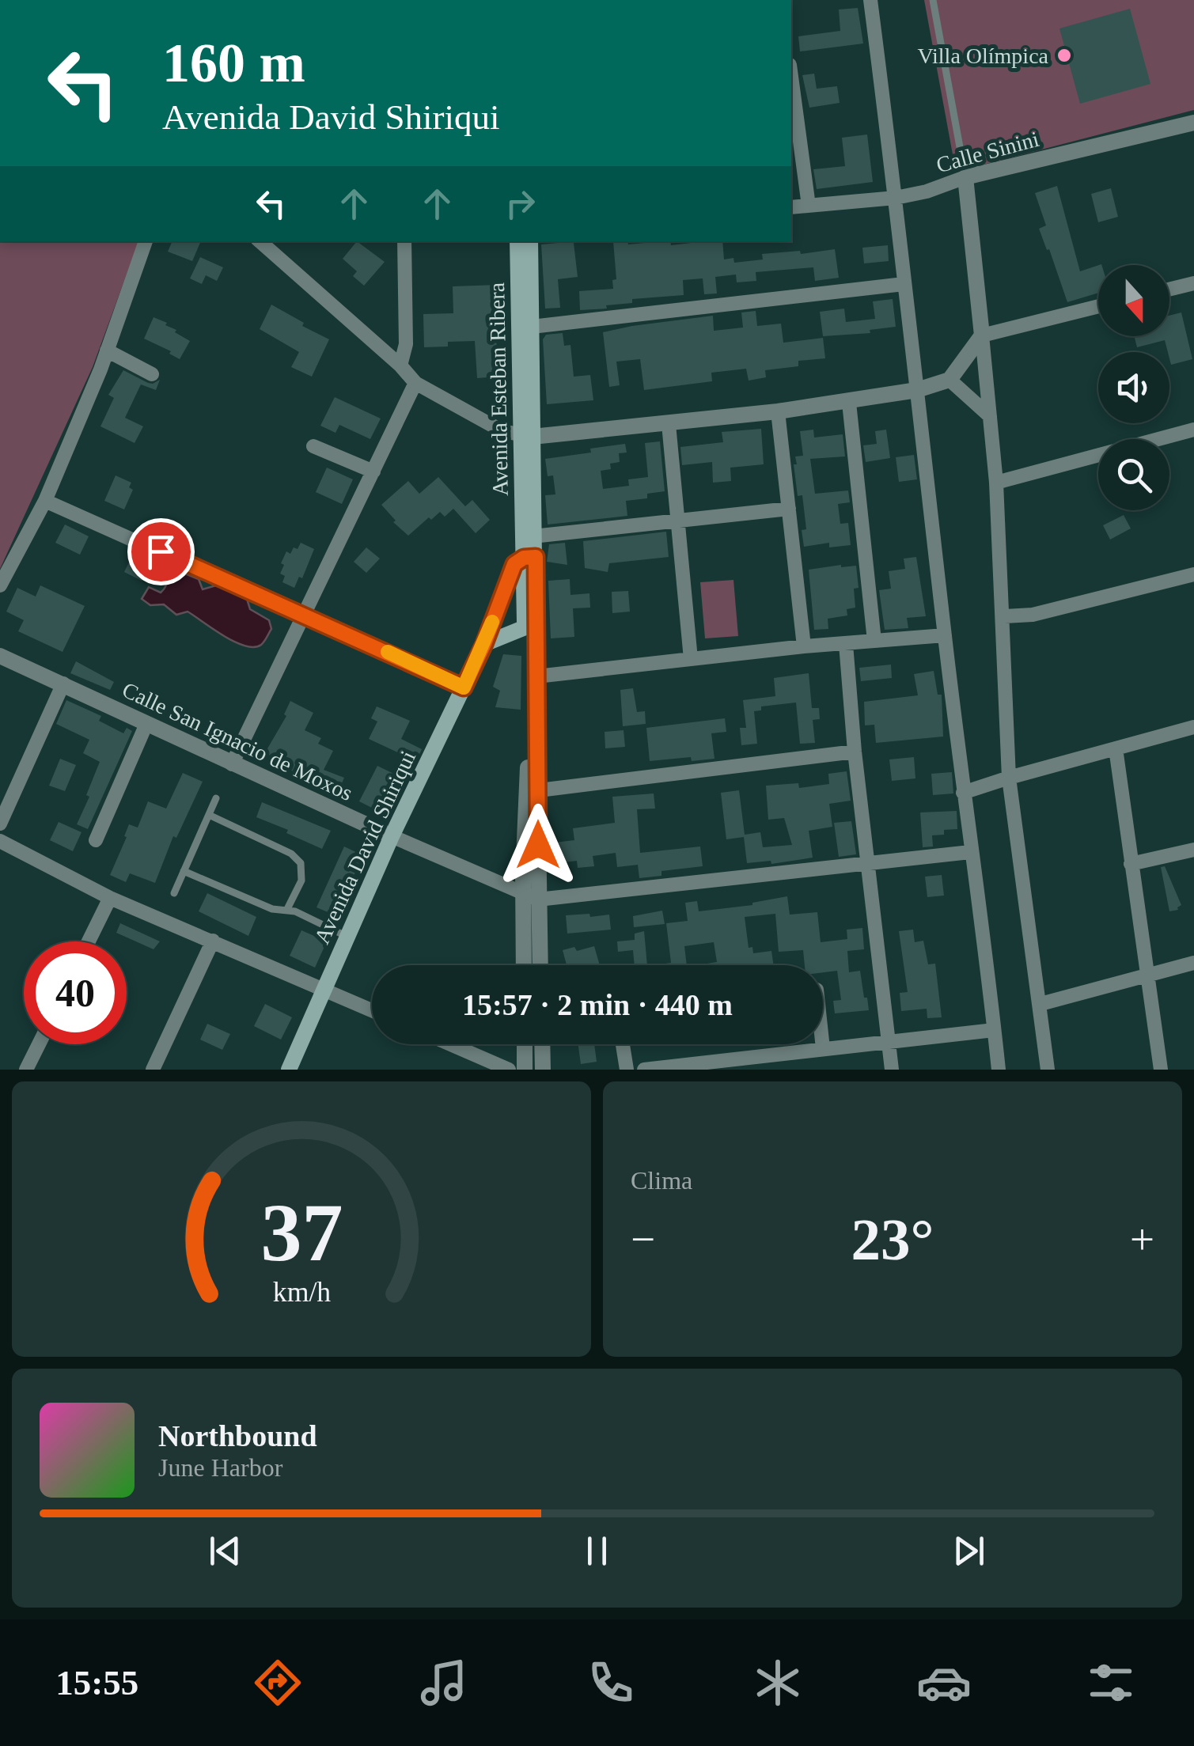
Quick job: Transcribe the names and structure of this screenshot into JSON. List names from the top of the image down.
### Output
{
  "streets": {
    "main road": ["Avenida Esteban Ribera", "Avenida David Shiriqui"],
    "street": ["Calle Sinini", "Calle San Ignacio de Moxos"]
  },
  "crossings": [
    ["Avenida Esteban Ribera", "Avenida David Shiriqui"],
    ["Calle San Ignacio de Moxos", "Avenida David Shiriqui"]
  ],
  "places": ["Villa Olímpica"],
  "north": "bottom",
  "page": {
    "turn": ["160 m", "Avenida David Shiriqui"],
    "limit": "40",
    "trip": "15:57 · 2 min · 440 m",
    "tile": "Clima",
    "heat": ["−", "23°", "+"],
    "song": ["Northbound", "June Harbor"],
    "tabs": "15:55",
    "gauge": ["37", "km/h"]
  }
}
